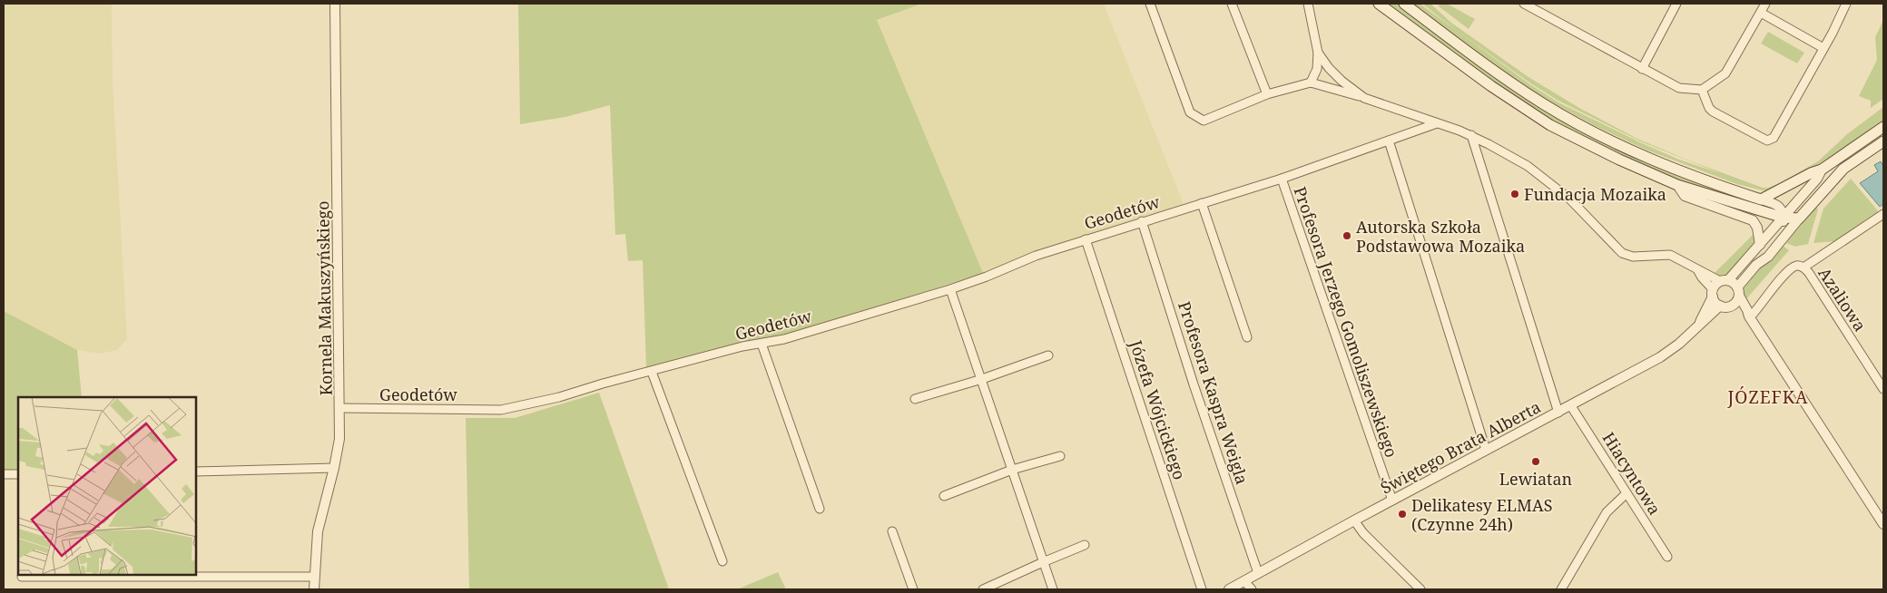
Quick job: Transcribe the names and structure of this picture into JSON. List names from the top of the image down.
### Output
{
  "streets": {
    "street": [
      "Geodetów",
      "Kornela Makuszyńskiego",
      "Azaliowa",
      "Profesora Jerzego Gomoliszewskiego",
      "Profesora Kaspra Weigla",
      "Józefa Wójcickiego",
      "Świętego Brata Alberta",
      "Hiacyntowa"
    ]
  },
  "crossings": [
    ["Geodetów", "Kornela Makuszyńskiego"],
    ["Geodetów", "Profesora Jerzego Gomoliszewskiego"],
    ["Geodetów", "Profesora Kaspra Weigla"],
    ["Geodetów", "Józefa Wójcickiego"],
    ["Profesora Jerzego Gomoliszewskiego", "Świętego Brata Alberta"],
    ["Profesora Kaspra Weigla", "Świętego Brata Alberta"],
    ["Świętego Brata Alberta", "Hiacyntowa"]
  ],
  "districts": ["JÓZEFKA"],
  "places": [
    "Fundacja Mozaika",
    "Autorska Szkoła Podstawowa Mozaika",
    "Lewiatan",
    "Delikatesy ELMAS (Czynne 24h)"
  ]
}
